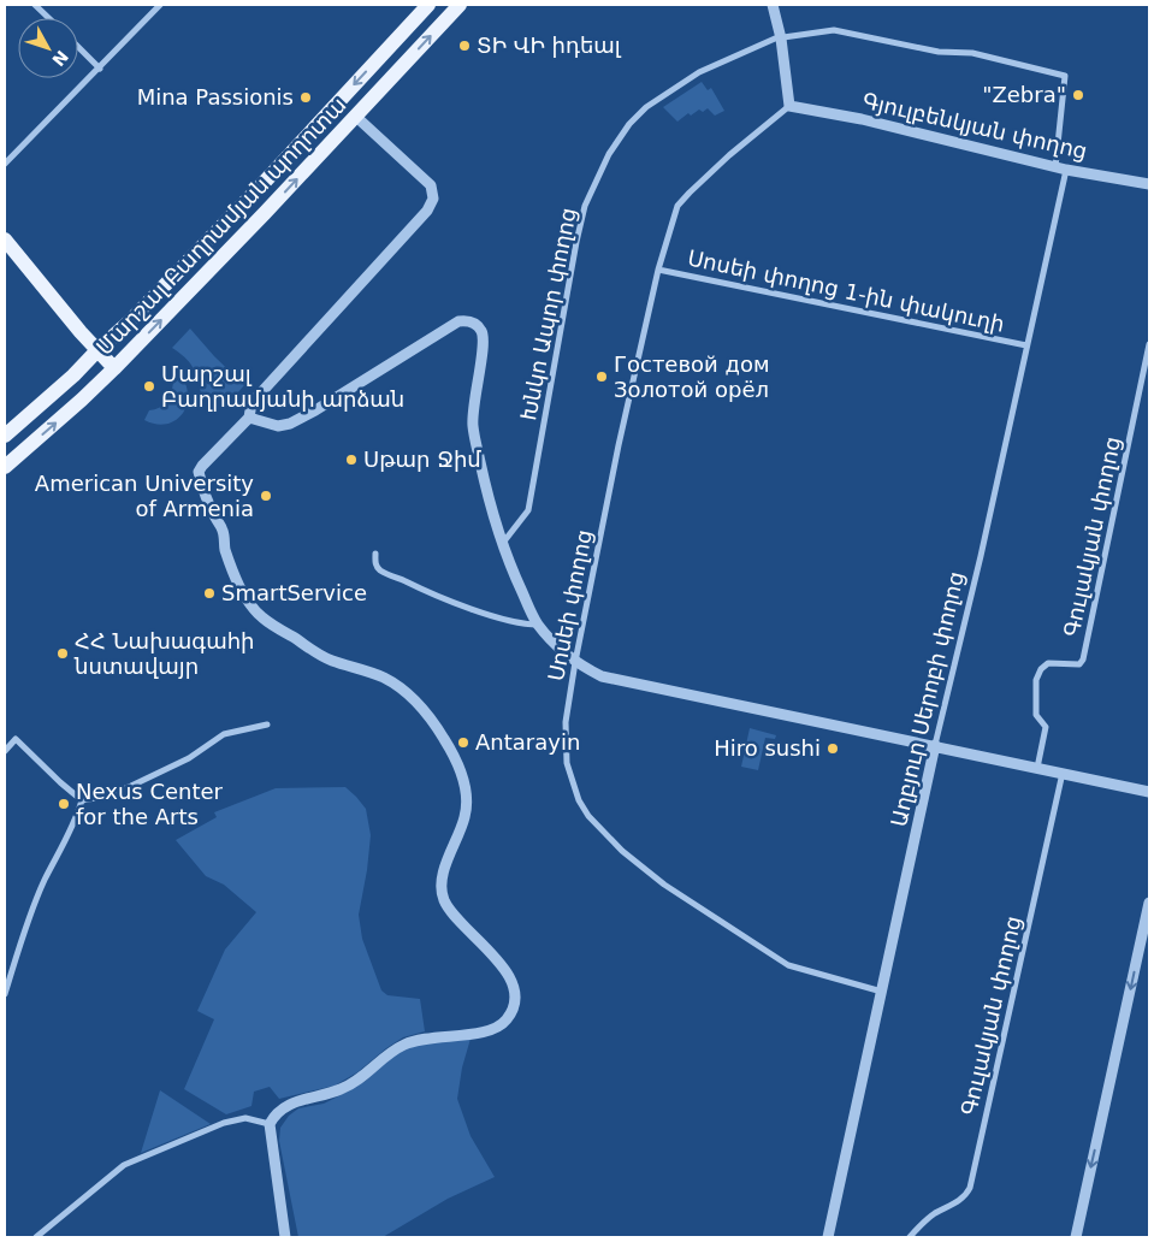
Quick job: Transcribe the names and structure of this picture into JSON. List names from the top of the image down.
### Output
{
  "streets": {
    "main road": ["Մարշալ Բաղրամյան պողոտա"],
    "street": [
      "Գյուլբենկյան փողոց",
      "Սոսեի փողոց 1-ին փակուղի",
      "Խնկո Ապոր փողոց",
      "Գուլակյան փողոց",
      "Սոսեի փողոց",
      "Աղբյուր Սերոբի փողոց"
    ]
  },
  "crossings": [
    ["Գյուլբենկյան փողոց", "Խնկո Ապոր փողոց"],
    ["Գյուլբենկյան փողոց", "Սոսեի փողոց"],
    ["Գյուլբենկյան փողոց", "Աղբյուր Սերոբի փողոց"],
    ["Սոսեի փողոց 1-ին փակուղի", "Սոսեի փողոց"],
    ["Սոսեի փողոց 1-ին փակուղի", "Աղբյուր Սերոբի փողոց"],
    ["Խնկո Ապոր փողոց", "Աղբյուր Սերոբի փողոց"],
    ["Սոսեի փողոց", "Աղբյուր Սերոբի փողոց"]
  ],
  "places": [
    "ՏԻ ՎԻ իդեալ",
    "\"Zebra\"",
    "Mina Passionis",
    "Гостевой дом Золотой орёл",
    "Մարշալ Բաղրամյանի արձան",
    "Սթար Ջիմ",
    "American University of Armenia",
    "SmartService",
    "ՀՀ Նախագահի նստավայր",
    "Antarayin",
    "Hiro sushi",
    "Nexus Center for the Arts"
  ],
  "north": "bottom right"
}
